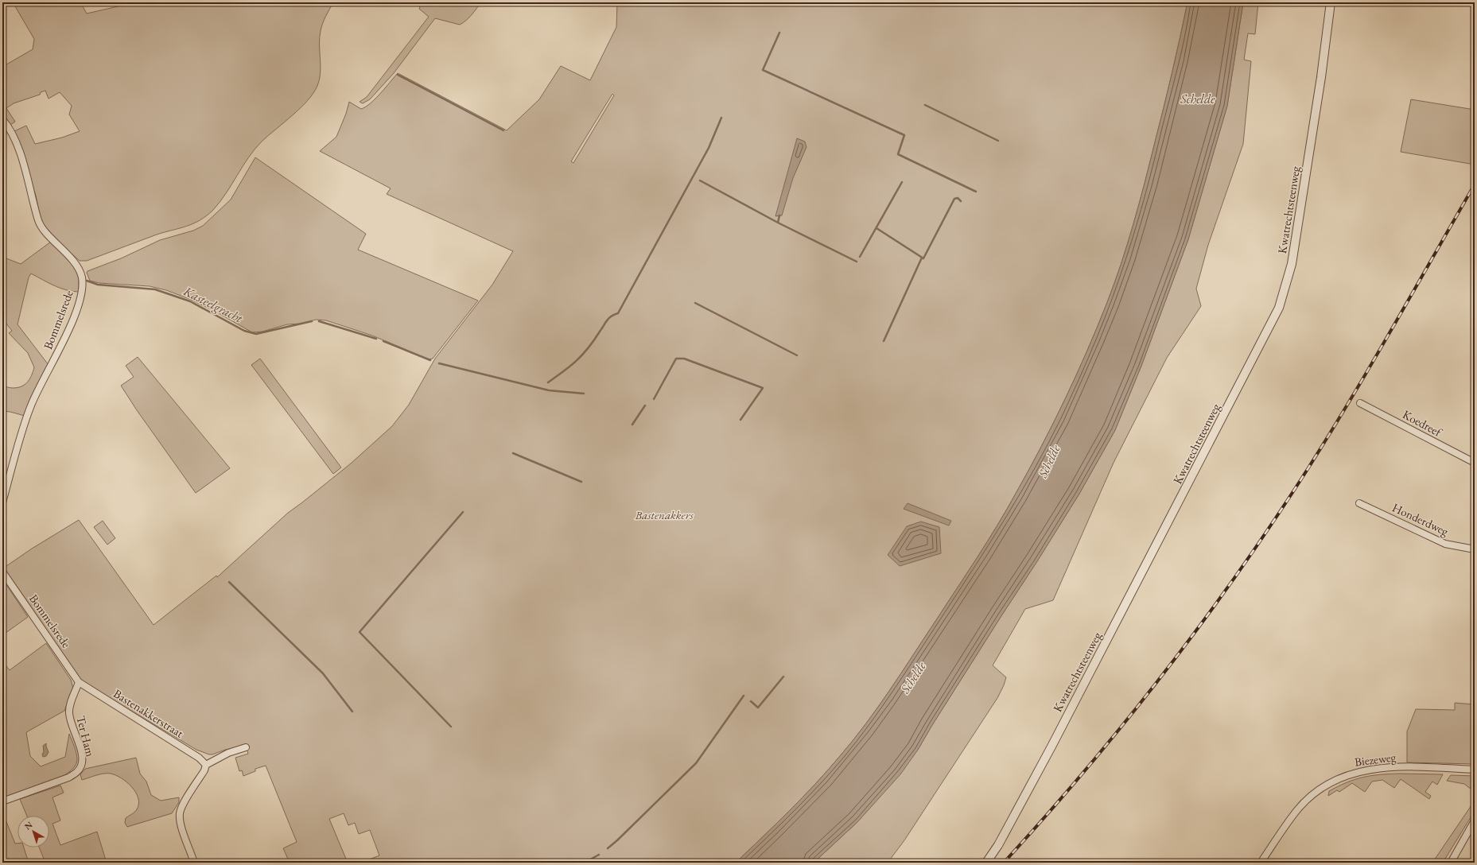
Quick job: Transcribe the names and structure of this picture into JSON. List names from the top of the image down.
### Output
{
  "streets": {
    "street": [
      "Kwatrechtsteenweg",
      "Bommelsrede",
      "Koedreef",
      "Honderdweg",
      "Bastenakkerstraat",
      "Ter Ham",
      "Biezeweg"
    ]
  },
  "crossings": [
    ["Bommelsrede", "Bastenakkerstraat"],
    ["Bommelsrede", "Ter Ham"],
    ["Bastenakkerstraat", "Ter Ham"]
  ],
  "water": ["Schelde", "Kasteelgracht"],
  "parks": ["Bastenakkers"],
  "north": "top left"
}
